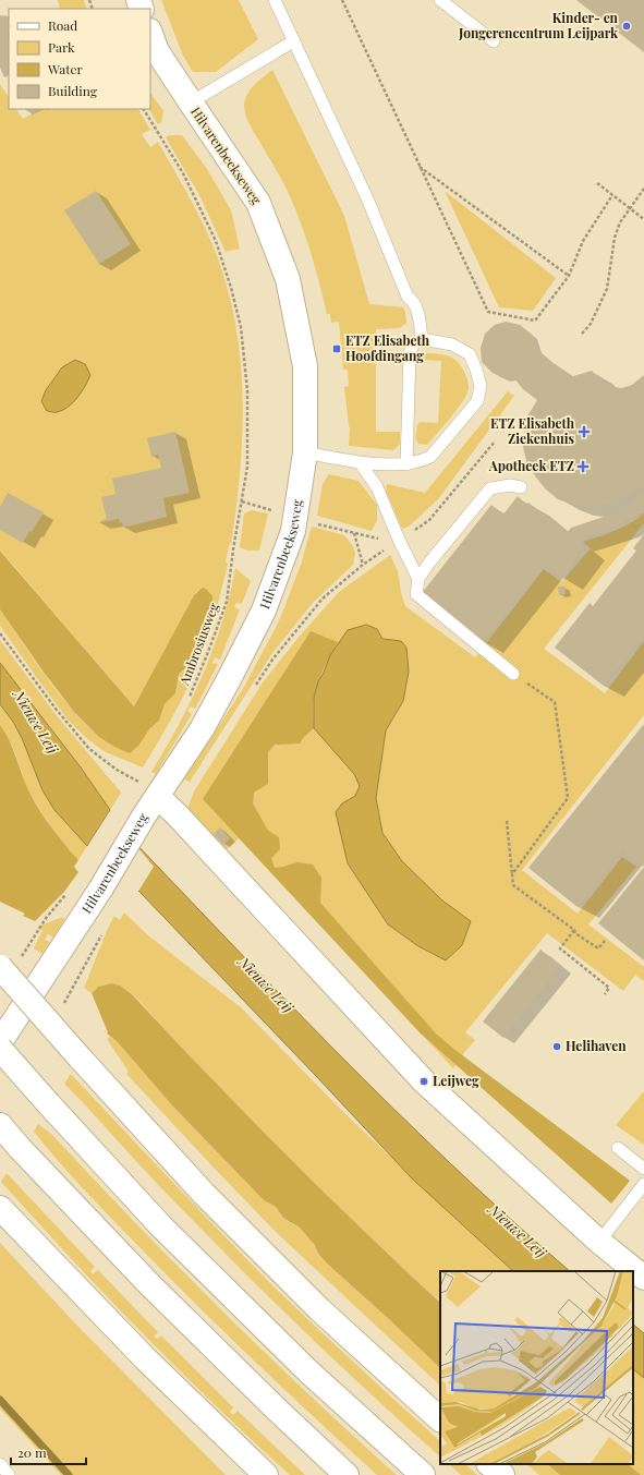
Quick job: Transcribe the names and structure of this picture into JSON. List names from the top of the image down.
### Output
{
  "streets": {
    "main road": ["Hilvarenbeekseweg"],
    "path": ["Ambrosiusweg"]
  },
  "water": ["Nieuwe Leij"],
  "places": {
    "other": ["Kinder- en Jongerencentrum Leijpark", "Helihaven", "Leijweg"],
    "transit": ["ETZ Elisabeth Hoofdingang"],
    "health": ["ETZ Elisabeth Ziekenhuis", "Apotheek ETZ"]
  },
  "legend": [
    "Road",
    "Park",
    "Water",
    "Building"
  ],
  "scale_bar": "20 m"
}
